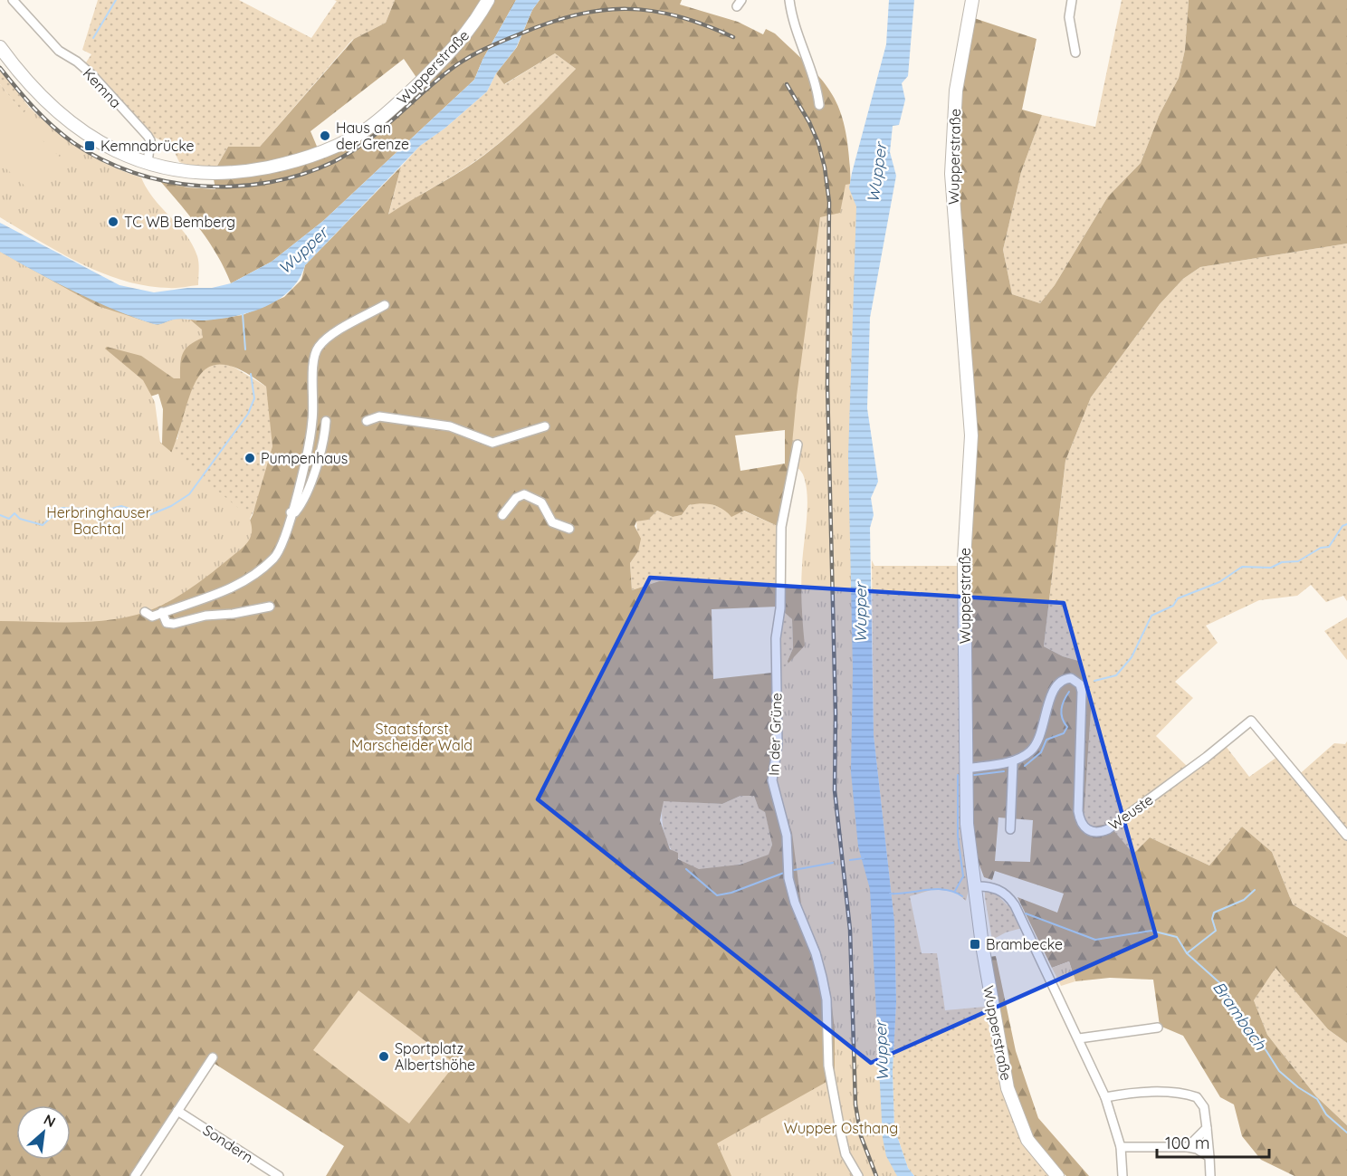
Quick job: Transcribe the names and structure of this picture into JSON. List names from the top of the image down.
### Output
{
  "streets": {
    "main road": ["Wupperstraße"],
    "street": [
      "Kemna",
      "In der Grüne",
      "Weuste",
      "Sondern"
    ]
  },
  "crossings": [
    ["Wupperstraße", "Kemna"],
    ["Wupperstraße", "Weuste"]
  ],
  "water": ["Wupper", "Brambach"],
  "parks": ["Herbringhauser Bachtal", "Staatsforst Marscheider Wald", "Wupper Osthang"],
  "places": {
    "other": [
      "Haus an der Grenze",
      "TC WB Bemberg",
      "Pumpenhaus",
      "Sportplatz Albertshöhe"
    ],
    "transit": ["Kemnabrücke", "Brambecke"]
  },
  "scale_bar": "100 m",
  "north": "top right"
}
